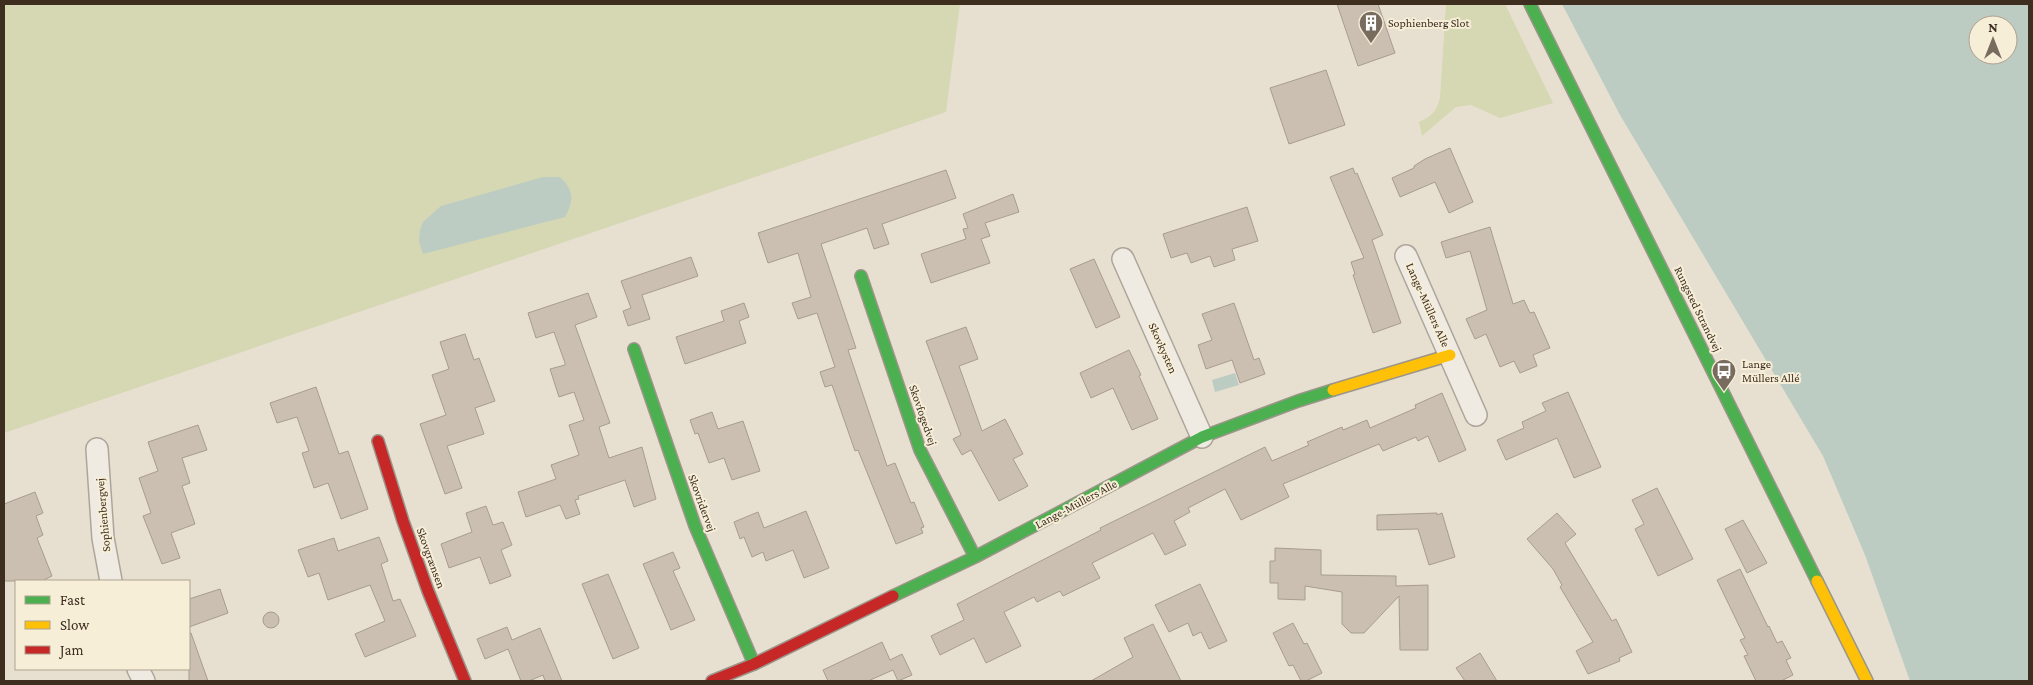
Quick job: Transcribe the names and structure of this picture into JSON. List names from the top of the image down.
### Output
{
  "streets": {
    "street": [
      "Lange-Müllers Alle",
      "Rungsted Strandvej",
      "Skovkysten",
      "Skovfogedvej",
      "Skovridervej",
      "Sophienbergvej",
      "Skovgrænsen"
    ]
  },
  "crossings": [
    ["Lange-Müllers Alle", "Skovkysten"],
    ["Lange-Müllers Alle", "Skovfogedvej"],
    ["Lange-Müllers Alle", "Skovridervej"]
  ],
  "places": {
    "building": ["Sophienberg Slot"],
    "bus stop": ["Lange Müllers Allé"]
  },
  "legend": ["Fast", "Slow", "Jam"],
  "north": "top"
}
